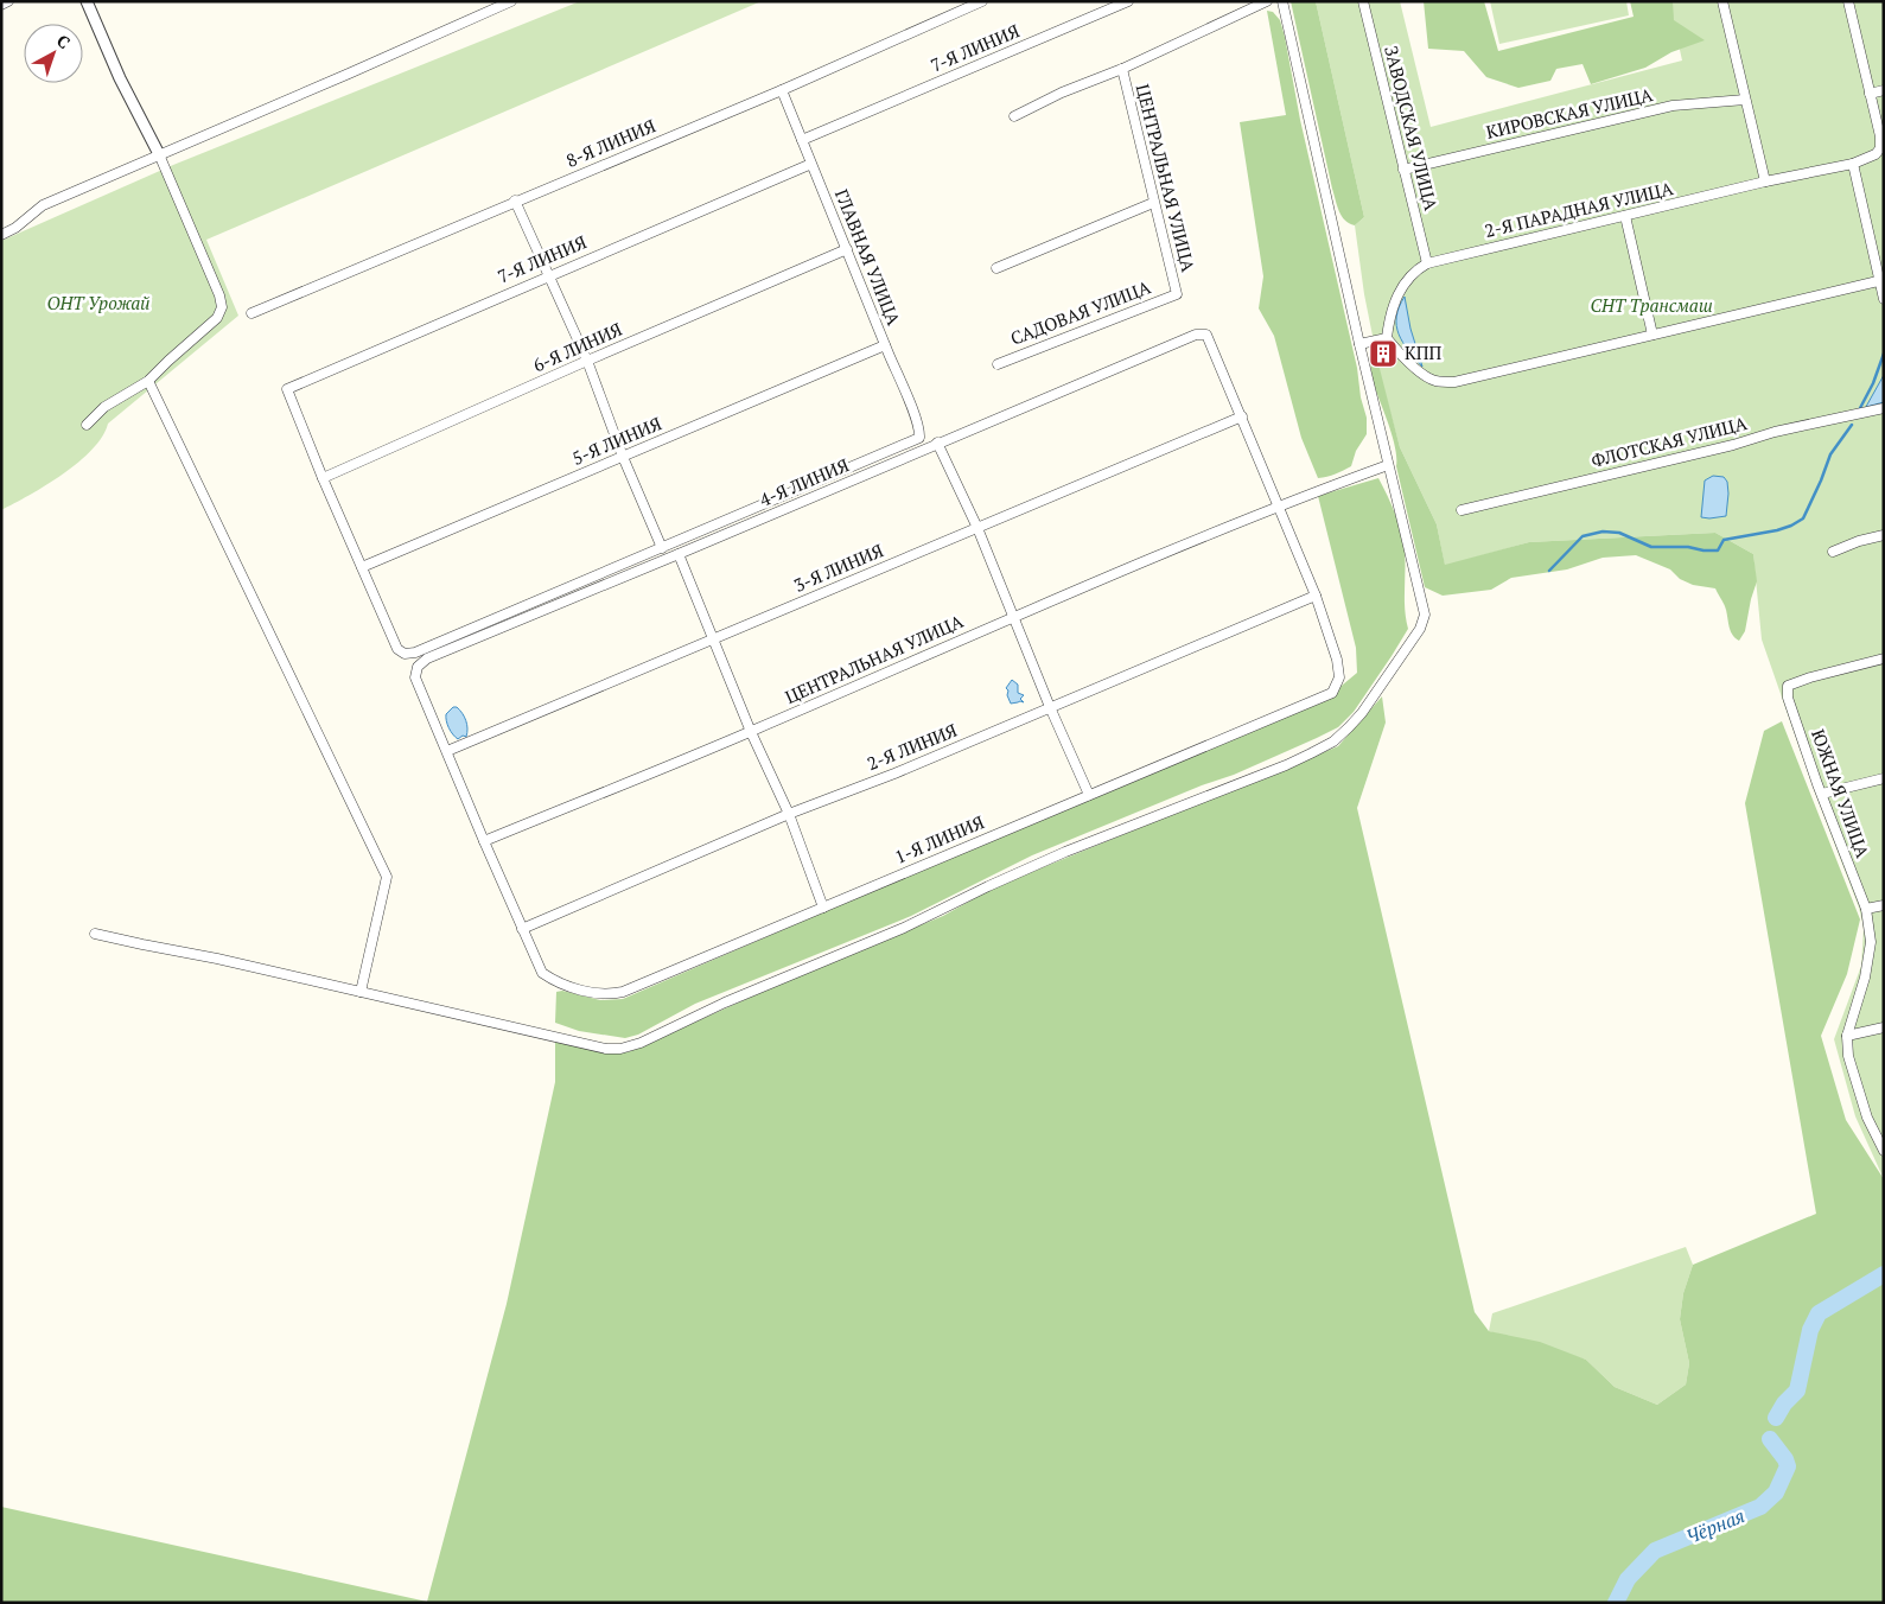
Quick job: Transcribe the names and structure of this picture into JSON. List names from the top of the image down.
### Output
{
  "streets": {
    "street": [
      "7-Я ЛИНИЯ",
      "КИРОВСКАЯ УЛИЦА",
      "ЗАВОДСКАЯ УЛИЦА",
      "8-Я ЛИНИЯ",
      "ЦЕНТРАЛЬНАЯ УЛИЦА",
      "2-Я ПАРАДНАЯ УЛИЦА",
      "ГЛАВНАЯ УЛИЦА",
      "САДОВАЯ УЛИЦА",
      "6-Я ЛИНИЯ",
      "5-Я ЛИНИЯ",
      "ФЛОТСКАЯ УЛИЦА",
      "4-Я ЛИНИЯ",
      "3-Я ЛИНИЯ",
      "2-Я ЛИНИЯ",
      "ЮЖНАЯ УЛИЦА",
      "1-Я ЛИНИЯ"
    ]
  },
  "crossings": [
    ["7-Я ЛИНИЯ", "ГЛАВНАЯ УЛИЦА"],
    ["7-Я ЛИНИЯ", "6-Я ЛИНИЯ"],
    ["КИРОВСКАЯ УЛИЦА", "ЗАВОДСКАЯ УЛИЦА"],
    ["ЗАВОДСКАЯ УЛИЦА", "2-Я ПАРАДНАЯ УЛИЦА"],
    ["8-Я ЛИНИЯ", "ГЛАВНАЯ УЛИЦА"],
    ["ЦЕНТРАЛЬНАЯ УЛИЦА", "САДОВАЯ УЛИЦА"],
    ["ГЛАВНАЯ УЛИЦА", "6-Я ЛИНИЯ"],
    ["ГЛАВНАЯ УЛИЦА", "5-Я ЛИНИЯ"],
    ["4-Я ЛИНИЯ", "3-Я ЛИНИЯ"],
    ["2-Я ЛИНИЯ", "1-Я ЛИНИЯ"]
  ],
  "water": ["Чёрная"],
  "parks": ["ОНТ Урожай", "СНТ Трансмаш"],
  "places": {
    "building": ["КПП"]
  },
  "north": "top right"
}
